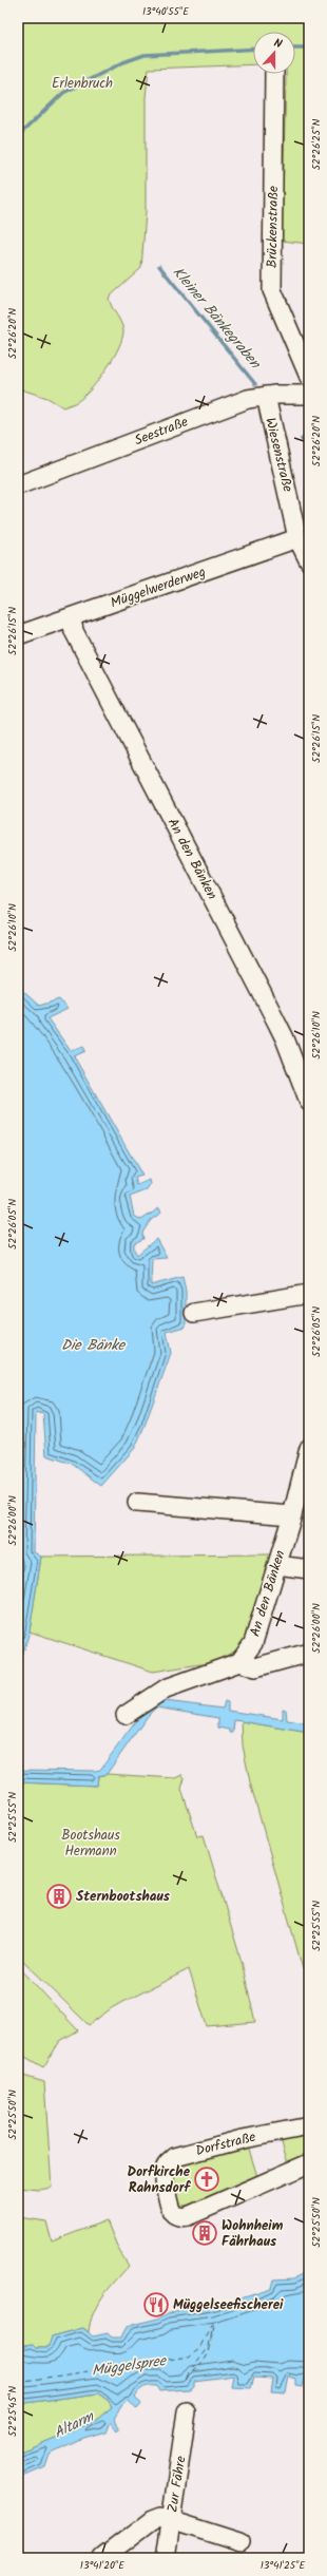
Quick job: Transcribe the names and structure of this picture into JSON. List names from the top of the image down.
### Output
{
  "streets": {
    "street": [
      "Brückenstraße",
      "Seestraße",
      "Wiesenstraße",
      "Müggelwerderweg",
      "An den Bänken",
      "Dorfstraße",
      "Zur Fähre"
    ]
  },
  "crossings": [
    ["Seestraße", "Wiesenstraße"],
    ["Wiesenstraße", "Müggelwerderweg"],
    ["Müggelwerderweg", "An den Bänken"]
  ],
  "water": [
    "Kleiner Bänkegraben",
    "Die Bänke",
    "Müggelspree",
    "Altarm"
  ],
  "parks": ["Erlenbruch", "Bootshaus Hermann"],
  "places": {
    "building": ["Sternbootshaus", "Wohnheim Fährhaus"],
    "church": ["Dorfkirche Rahnsdorf"],
    "restaurant": ["Müggelseefischerei"]
  },
  "north": "top",
  "coordinates": [
    "13°40'55\"E",
    "52°26'25\"N",
    "52°26'20\"N",
    "52°26'15\"N",
    "52°26'10\"N",
    "52°26'05\"N",
    "52°26'00\"N",
    "52°25'55\"N",
    "52°25'50\"N",
    "52°25'45\"N",
    "13°41'20\"E",
    "13°41'25\"E"
  ]
}
